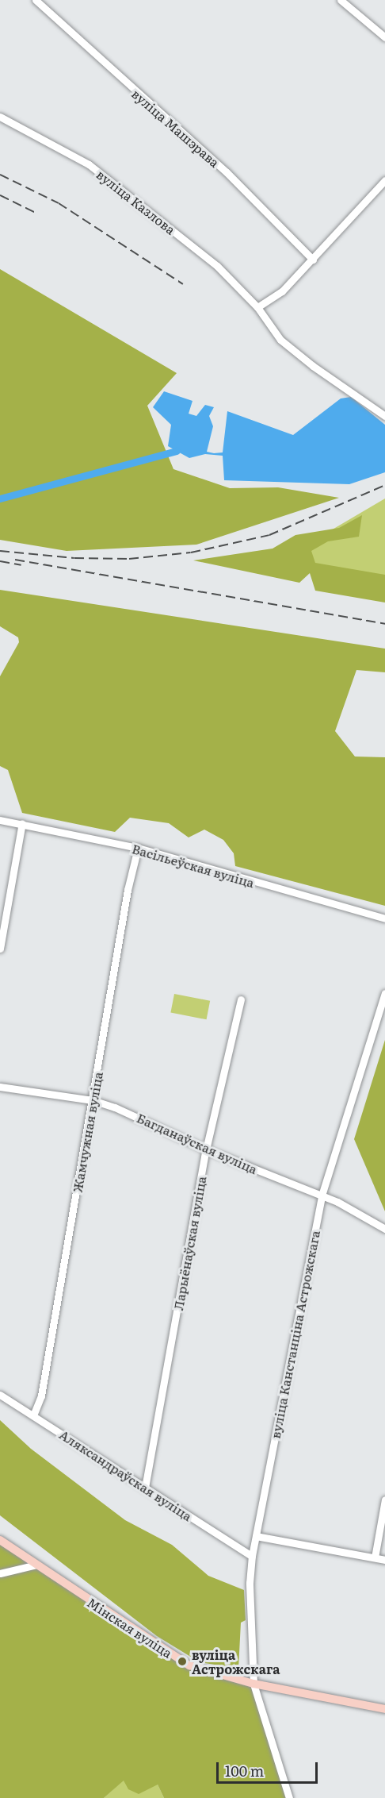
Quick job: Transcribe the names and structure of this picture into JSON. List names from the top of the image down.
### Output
{
  "streets": {
    "main road": ["Мінская вуліца"],
    "street": [
      "вуліца Машэрава",
      "вуліца Казлова",
      "Васільеўская вуліца",
      "Жамчужная вуліца",
      "Багданаўская вуліца",
      "Ларыёнаўская вуліца",
      "вуліца Канстанціна Астрожскага",
      "Аляксандраўская вуліца"
    ]
  },
  "crossings": [
    ["Васільеўская вуліца", "Жамчужная вуліца"],
    ["Жамчужная вуліца", "Багданаўская вуліца"],
    ["Жамчужная вуліца", "Аляксандраўская вуліца"],
    ["Багданаўская вуліца", "Ларыёнаўская вуліца"],
    ["Багданаўская вуліца", "вуліца Канстанціна Астрожскага"],
    ["Ларыёнаўская вуліца", "Аляксандраўская вуліца"],
    ["вуліца Канстанціна Астрожскага", "Аляксандраўская вуліца"],
    ["вуліца Канстанціна Астрожскага", "Мінская вуліца"]
  ],
  "places": ["вуліца Астрожскага"],
  "scale_bar": "100 m"
}
